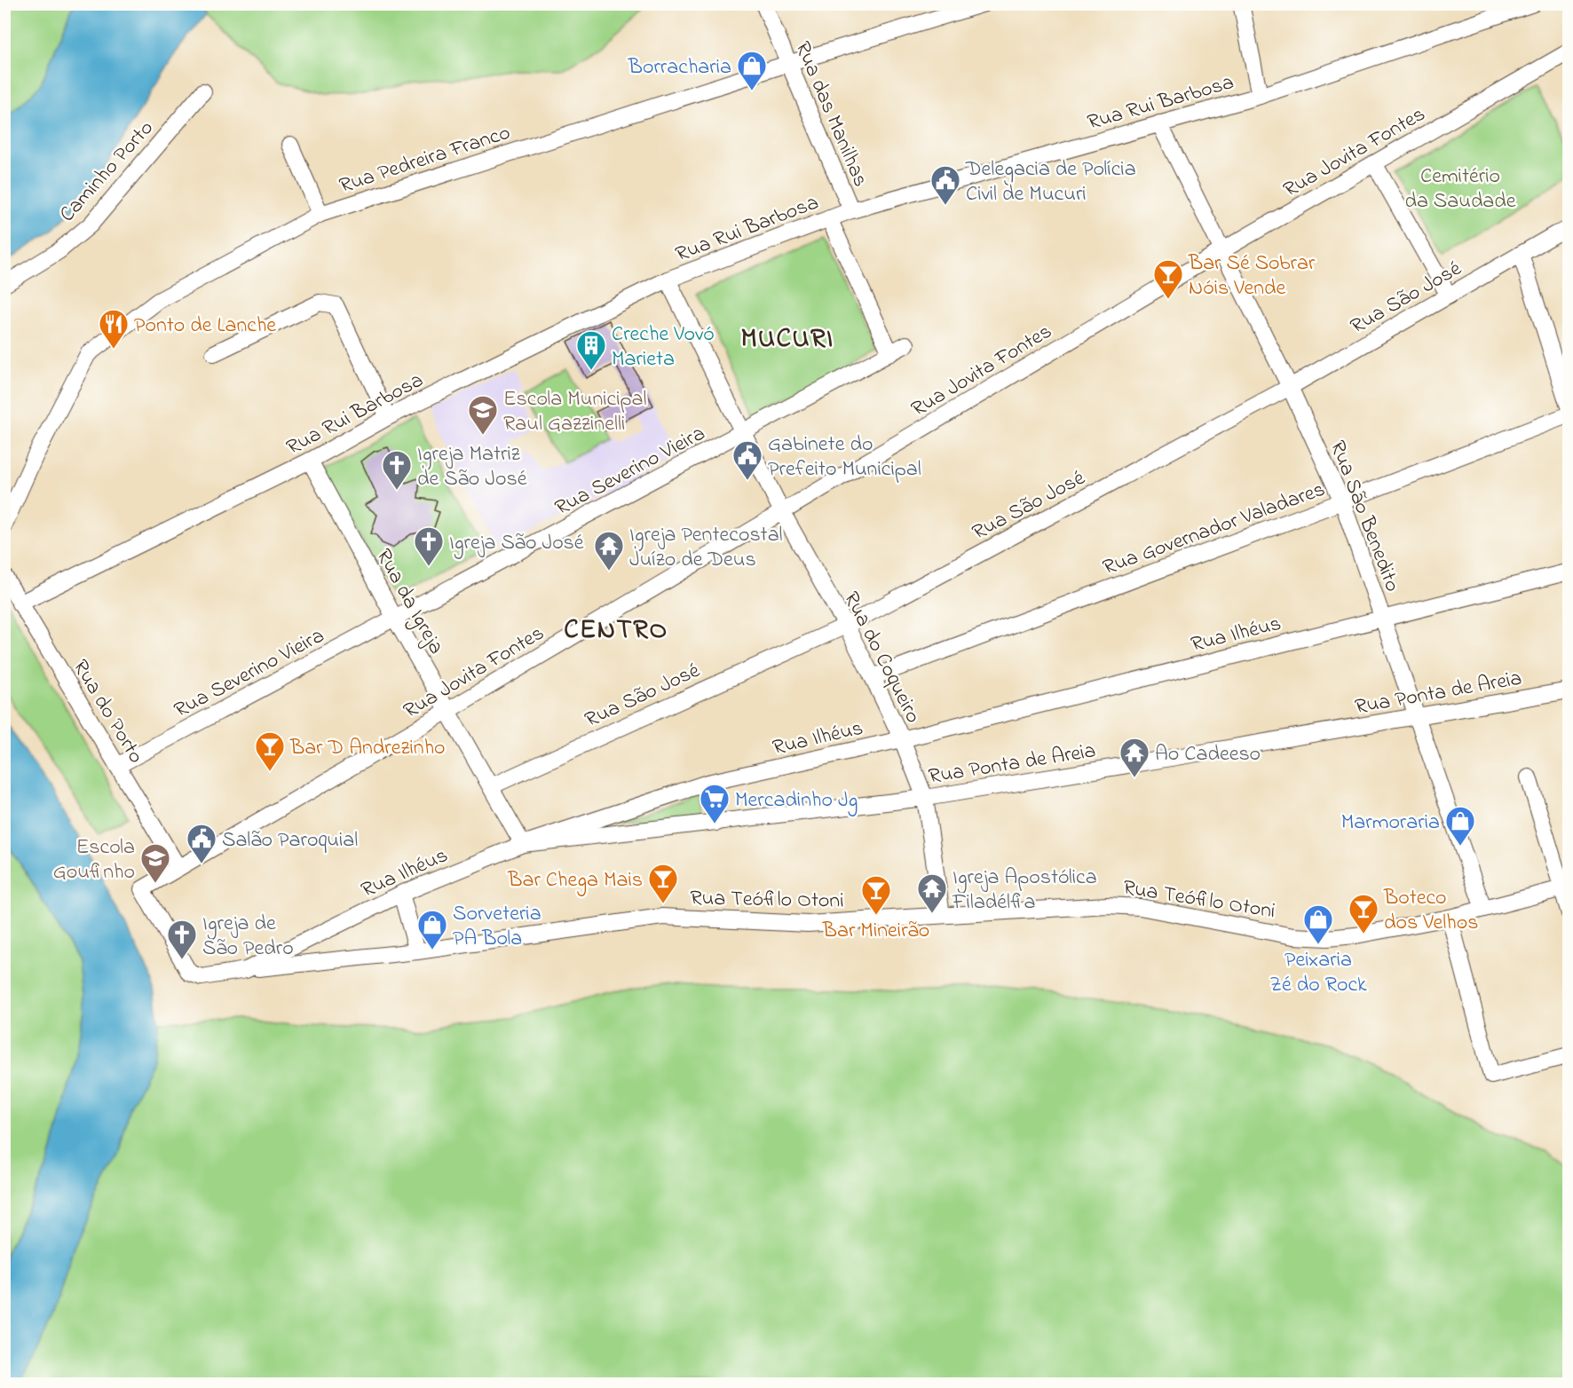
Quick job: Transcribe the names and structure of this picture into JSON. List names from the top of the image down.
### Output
{
  "streets": {
    "street": [
      "Rua Rui Barbosa",
      "Rua das Manilhas",
      "Rua Jovita Fontes",
      "Rua Pedreira Franco",
      "Caminho Porto",
      "Rua São José",
      "Rua Severino Vieira",
      "Rua São Benedito",
      "Rua Governador Valadares",
      "Rua da Igreja",
      "Rua Ilhéus",
      "Rua do Coqueiro",
      "Rua Ponta de Areia",
      "Rua do Porto",
      "Rua Teófilo Otoni"
    ]
  },
  "crossings": [
    ["Rua Rui Barbosa", "Rua das Manilhas"],
    ["Rua Rui Barbosa", "Rua São Benedito"],
    ["Rua Rui Barbosa", "Rua da Igreja"],
    ["Rua Rui Barbosa", "Rua do Coqueiro"],
    ["Rua Rui Barbosa", "Rua do Porto"],
    ["Rua das Manilhas", "Rua Pedreira Franco"],
    ["Rua Jovita Fontes", "Rua São Benedito"],
    ["Rua Jovita Fontes", "Rua da Igreja"],
    ["Rua Jovita Fontes", "Rua Ilhéus"],
    ["Rua Jovita Fontes", "Rua do Coqueiro"],
    ["Rua Jovita Fontes", "Rua do Porto"],
    ["Rua São José", "Rua São Benedito"],
    ["Rua São José", "Rua da Igreja"],
    ["Rua São José", "Rua do Coqueiro"],
    ["Rua Severino Vieira", "Rua da Igreja"],
    ["Rua Severino Vieira", "Rua do Coqueiro"],
    ["Rua Severino Vieira", "Rua do Porto"],
    ["Rua São Benedito", "Rua Governador Valadares"],
    ["Rua São Benedito", "Rua Ilhéus"],
    ["Rua São Benedito", "Rua Ponta de Areia"],
    ["Rua São Benedito", "Rua Teófilo Otoni"],
    ["Rua Governador Valadares", "Rua do Coqueiro"],
    ["Rua da Igreja", "Rua Ilhéus"],
    ["Rua da Igreja", "Rua Ponta de Areia"],
    ["Rua Ilhéus", "Rua do Coqueiro"],
    ["Rua Ilhéus", "Rua Ponta de Areia"],
    ["Rua Ilhéus", "Rua Teófilo Otoni"],
    ["Rua do Coqueiro", "Rua Ponta de Areia"],
    ["Rua do Coqueiro", "Rua Teófilo Otoni"]
  ],
  "districts": ["MUCURI", "CENTRO"],
  "parks": ["Cemitério da Saudade"],
  "places": {
    "shop": [
      "Borracharia",
      "Marmoraria",
      "Peixaria Zé do Rock",
      "Sorveteria PA Bola"
    ],
    "public building": ["Delegacia de Polícia Civil de Mucuri", "Gabinete do Prefeito Municipal", "Salão Paroquial"],
    "bar": [
      "Bar Sé Sobrar Nóis Vende",
      "Bar D Andrezinho",
      "Bar Chega Mais",
      "Bar Mineirão",
      "Boteco dos Velhos"
    ],
    "restaurant": ["Ponto de Lanche"],
    "building": ["Creche Vovó Marieta"],
    "school or university": ["Escola Municipal Raul Gazzinelli", "Escola Goufinho"],
    "church": ["Igreja Matriz de São José", "Igreja São José", "Igreja de São Pedro"],
    "temple": ["Igreja Pentecostal Juízo de Deus", "Ao Cadeeso", "Igreja Apostólica Filadélfia"],
    "supermarket": ["Mercadinho Jg"]
  }
}
